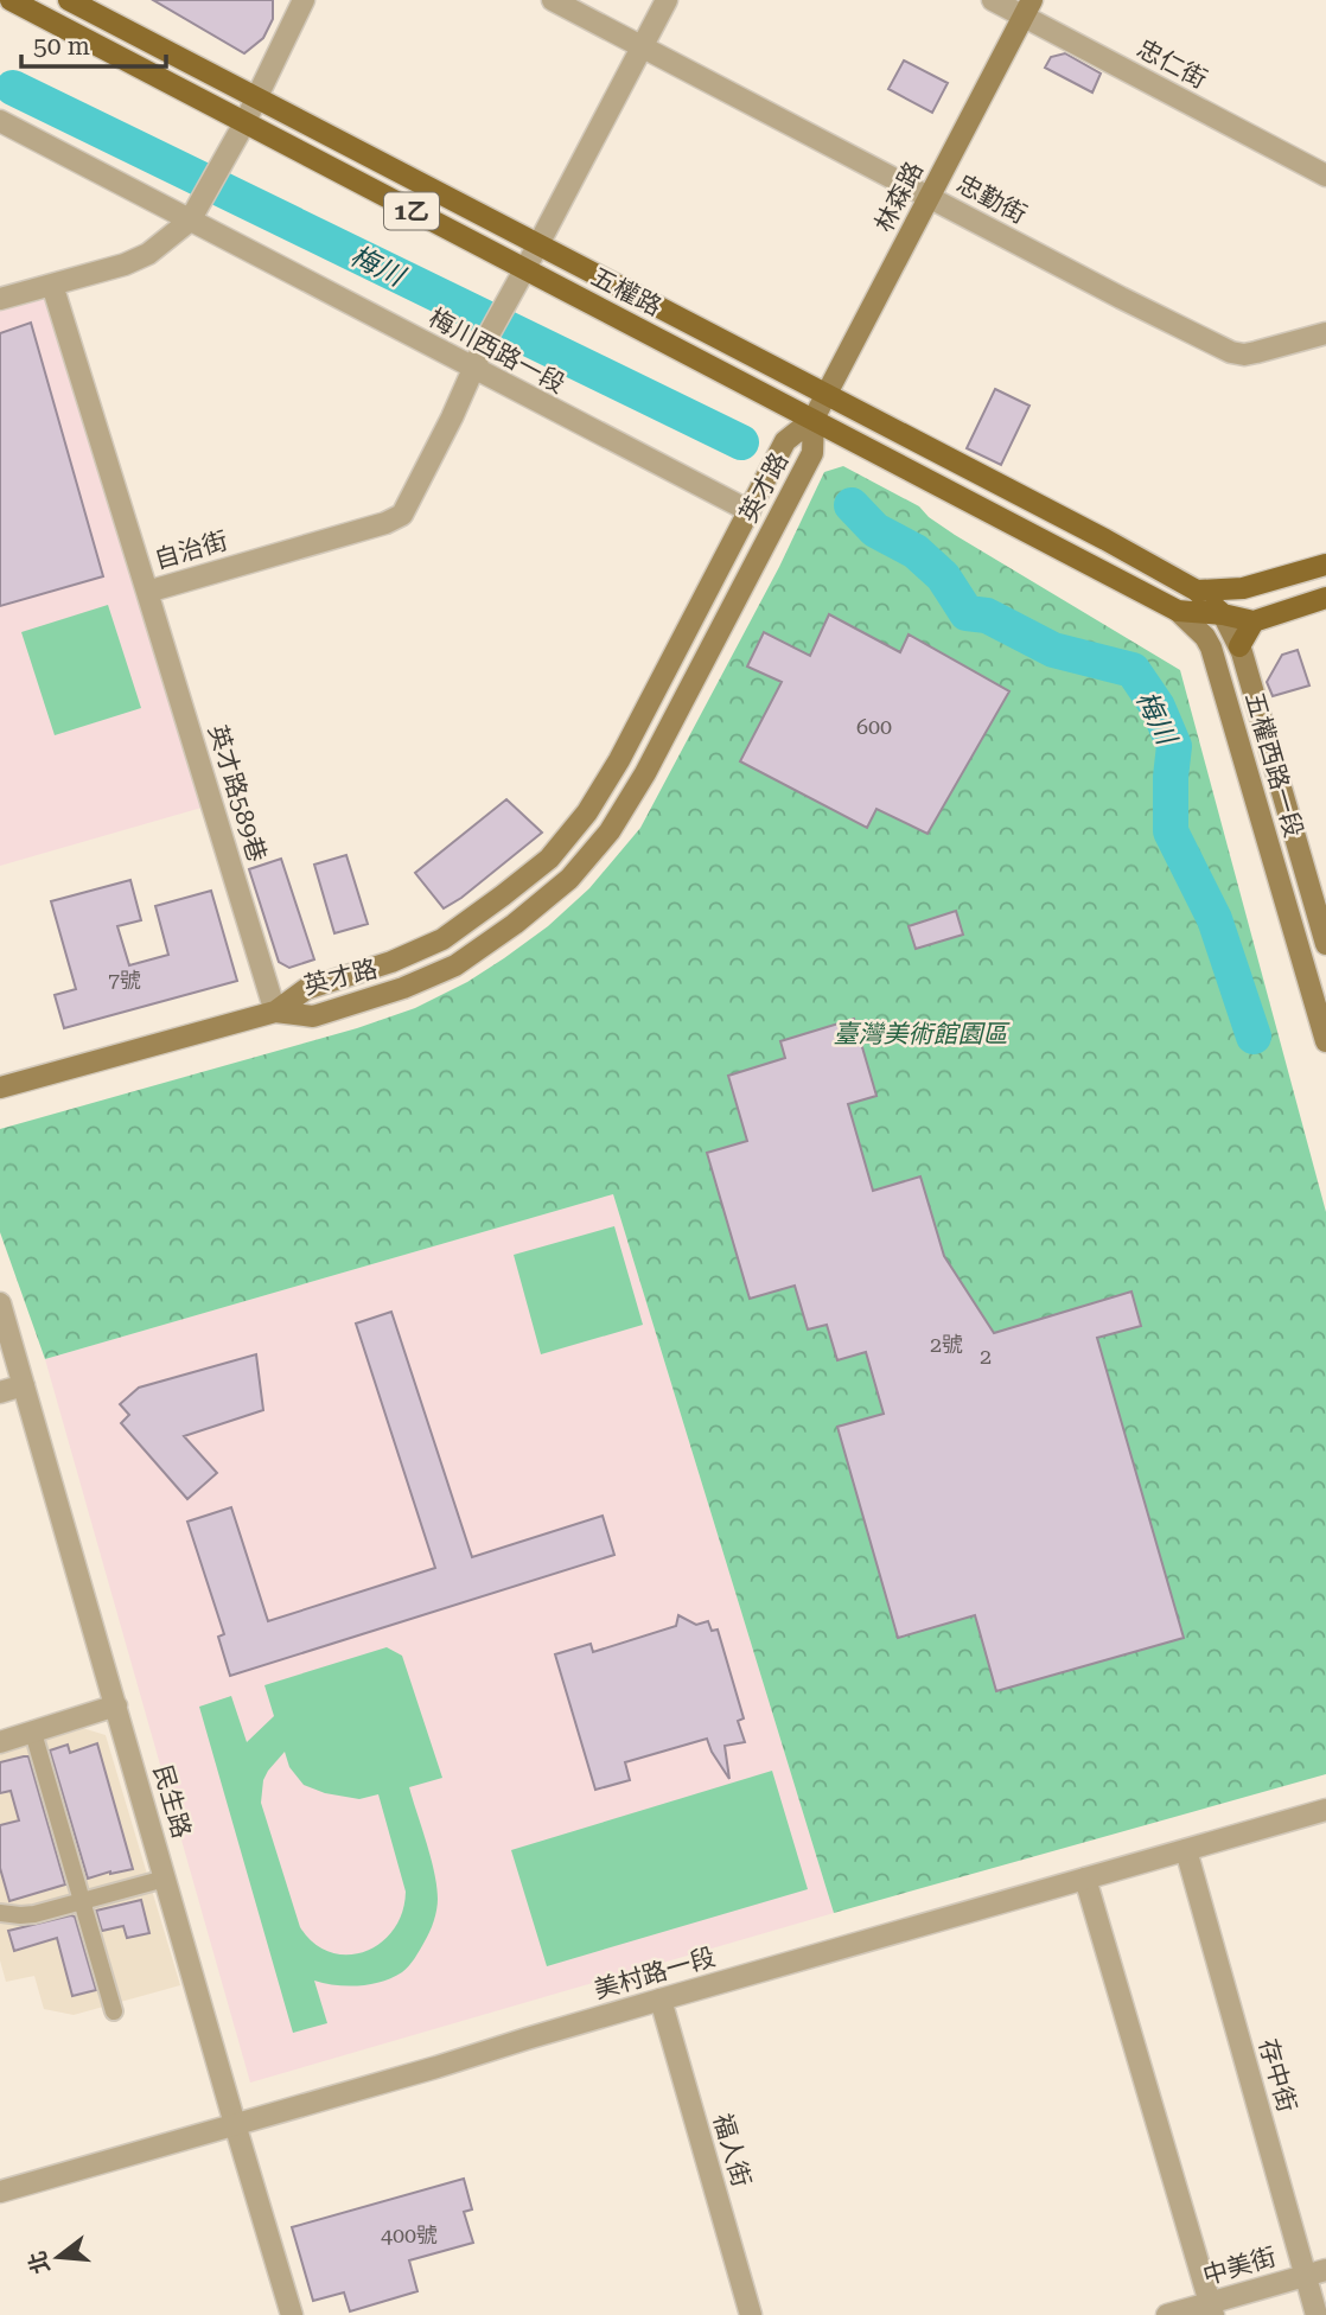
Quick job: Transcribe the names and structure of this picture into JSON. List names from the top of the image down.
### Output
{
  "streets": {
    "main road": [
      "林森路",
      "1乙",
      "五權路",
      "英才路",
      "五權西路一段"
    ],
    "street": [
      "忠仁街",
      "忠勤街",
      "梅川西路一段",
      "自治街",
      "英才路589巷",
      "民生路",
      "美村路一段",
      "存中街",
      "福人街",
      "中美街"
    ]
  },
  "crossings": [
    ["忠仁街", "林森路"],
    ["林森路", "忠勤街"],
    ["林森路", "五權路"],
    ["林森路", "英才路"],
    ["五權路", "英才路"],
    ["五權路", "自治街"],
    ["五權路", "五權西路一段"],
    ["梅川西路一段", "英才路"],
    ["梅川西路一段", "自治街"],
    ["英才路", "英才路589巷"],
    ["自治街", "英才路589巷"],
    ["民生路", "美村路一段"],
    ["美村路一段", "存中街"],
    ["美村路一段", "福人街"],
    ["存中街", "中美街"]
  ],
  "water": ["梅川"],
  "parks": ["臺灣美術館園區"],
  "house_numbers": [
    "600",
    "7號",
    "2號",
    "2",
    "400號"
  ],
  "scale_bar": "50 m",
  "north": "left"
}
